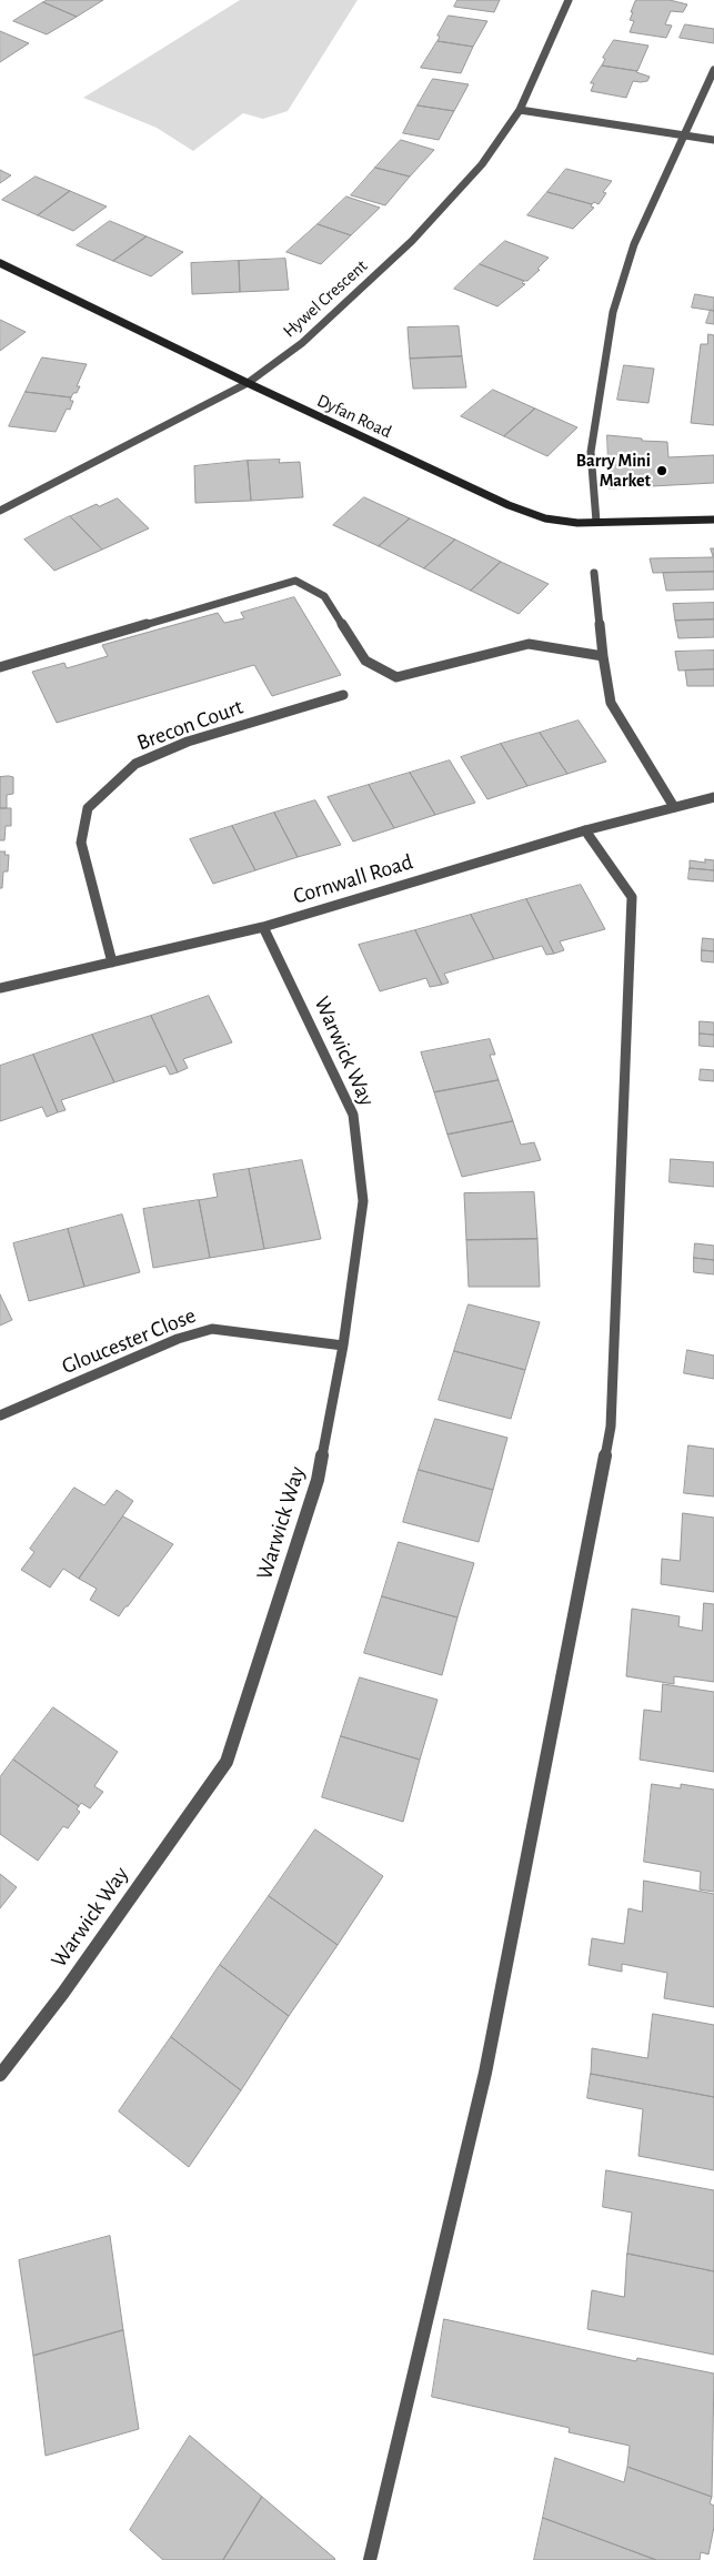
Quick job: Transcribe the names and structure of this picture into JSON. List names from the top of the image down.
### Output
{
  "streets": {
    "street": [
      "Hywel Crescent",
      "Dyfan Road",
      "Brecon Court",
      "Cornwall Road",
      "Warwick Way",
      "Gloucester Close"
    ]
  },
  "crossings": [
    ["Hywel Crescent", "Dyfan Road"],
    ["Brecon Court", "Cornwall Road"],
    ["Cornwall Road", "Warwick Way"],
    ["Warwick Way", "Gloucester Close"]
  ],
  "places": ["Barry Mini Market"]
}
